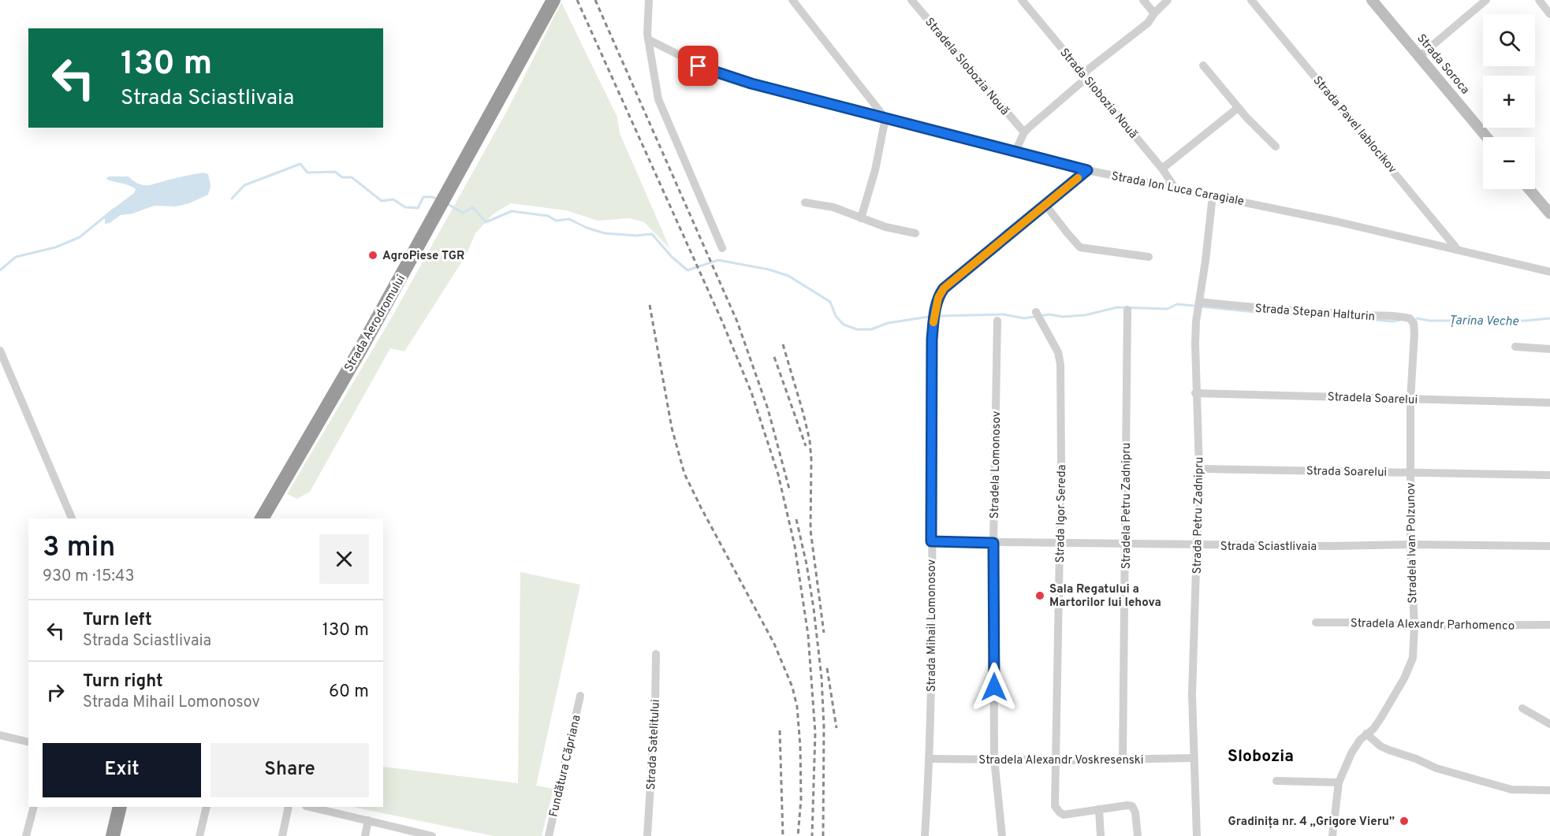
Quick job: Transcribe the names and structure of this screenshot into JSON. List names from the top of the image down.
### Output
{
  "streets": {
    "highway": ["Strada Aerodromului"],
    "street": [
      "Strada Soroca",
      "Stradela Slobozia Nouă",
      "Strada Slobozia Nouă",
      "Strada Pavel Iablocikov",
      "Strada Ion Luca Caragiale",
      "Strada Stepan Halturin",
      "Stradela Soarelui",
      "Stradela Lomonosov",
      "Strada Soarelui",
      "Stradela Petru Zadnipru",
      "Strada Igor Sereda",
      "Strada Petru Zadnipru",
      "Stradela Ivan Polzunov",
      "Strada Sciastlivaia",
      "Stradela Alexandr Parhomenco",
      "Strada Mihail Lomonosov",
      "Strada Satelitului",
      "Stradela Alexandr Voskresenski",
      "Fundătura Căpriana"
    ]
  },
  "crossings": [
    ["Strada Slobozia Nouă", "Strada Ion Luca Caragiale"],
    ["Strada Pavel Iablocikov", "Strada Ion Luca Caragiale"],
    ["Strada Ion Luca Caragiale", "Strada Petru Zadnipru"],
    ["Strada Ion Luca Caragiale", "Strada Mihail Lomonosov"],
    ["Strada Stepan Halturin", "Strada Petru Zadnipru"],
    ["Strada Stepan Halturin", "Stradela Ivan Polzunov"],
    ["Stradela Soarelui", "Strada Petru Zadnipru"],
    ["Stradela Soarelui", "Stradela Ivan Polzunov"],
    ["Stradela Lomonosov", "Strada Sciastlivaia"],
    ["Stradela Lomonosov", "Stradela Alexandr Voskresenski"],
    ["Strada Soarelui", "Strada Petru Zadnipru"],
    ["Strada Soarelui", "Stradela Ivan Polzunov"],
    ["Stradela Petru Zadnipru", "Strada Sciastlivaia"],
    ["Stradela Petru Zadnipru", "Stradela Alexandr Voskresenski"],
    ["Strada Igor Sereda", "Strada Sciastlivaia"],
    ["Strada Igor Sereda", "Stradela Alexandr Voskresenski"],
    ["Strada Petru Zadnipru", "Strada Sciastlivaia"],
    ["Strada Petru Zadnipru", "Stradela Alexandr Voskresenski"],
    ["Stradela Ivan Polzunov", "Strada Sciastlivaia"],
    ["Stradela Ivan Polzunov", "Stradela Alexandr Parhomenco"],
    ["Strada Sciastlivaia", "Strada Mihail Lomonosov"],
    ["Strada Mihail Lomonosov", "Stradela Alexandr Voskresenski"]
  ],
  "districts": ["Slobozia"],
  "water": ["Țarina Veche"],
  "places": ["AgroPiese TGR", "Sala Regatului a Martorilor lui Iehova", "Gradinița nr. 4 „Grigore Vieru”"],
  "page": {
    "map_buttons": ["+", "−"],
    "turn": ["130 m", "Strada Sciastlivaia"],
    "heading": ["3 min", "930 m · 15:43"],
    "list": [
      {
        "name": "Turn left",
        "note": "Strada Sciastlivaia",
        "value": "130 m"
      },
      {
        "name": "Turn right",
        "note": "Strada Mihail Lomonosov",
        "value": "60 m"
      }
    ],
    "buttons": ["Exit", "Share"]
  }
}
